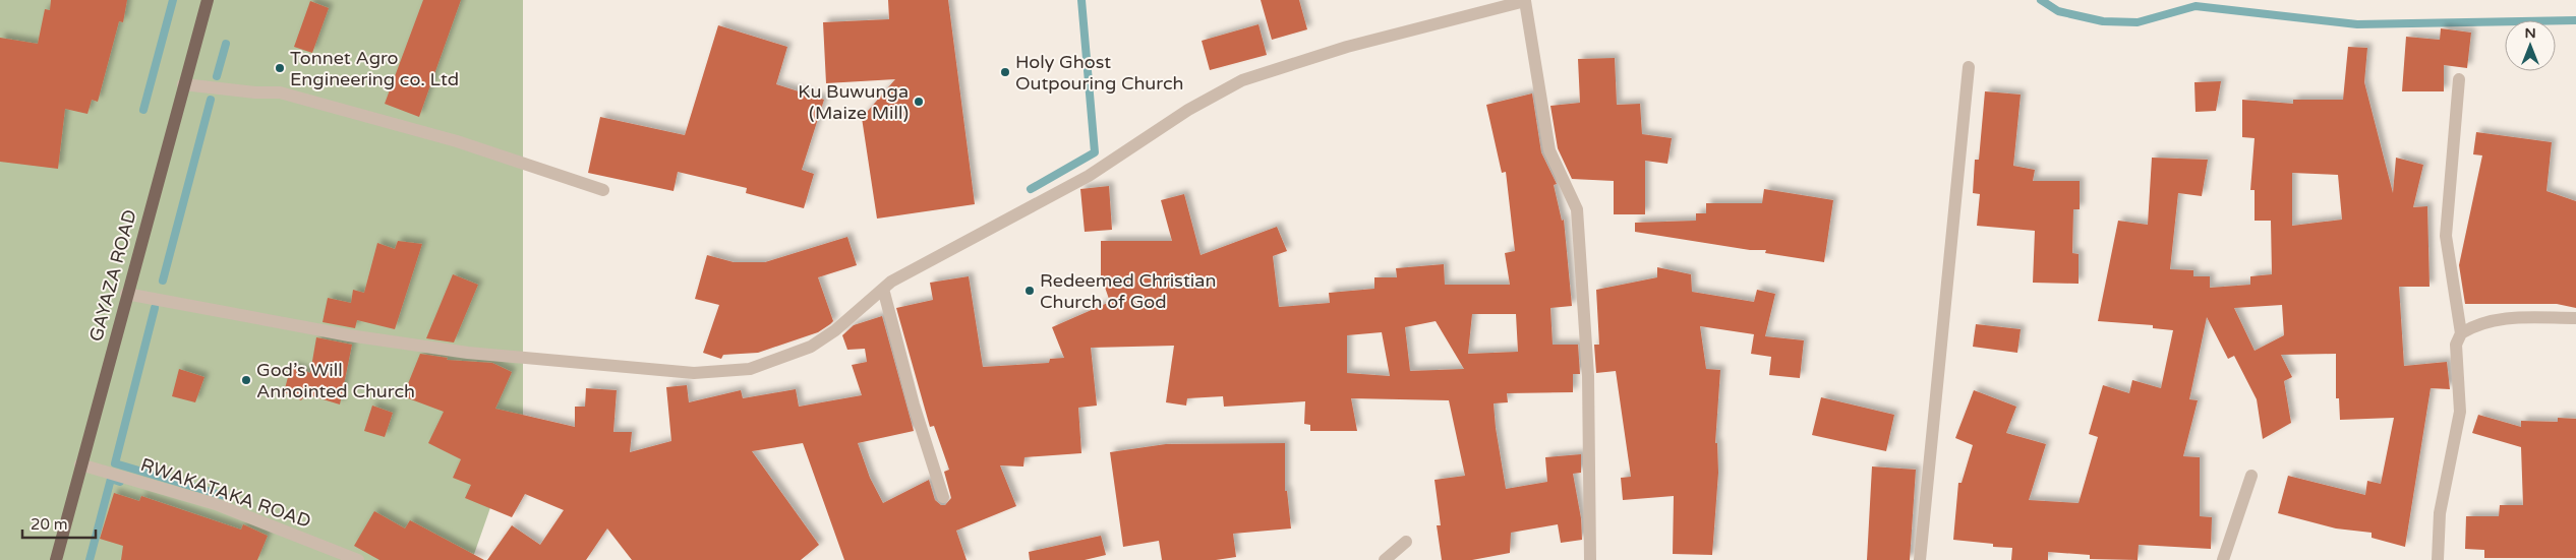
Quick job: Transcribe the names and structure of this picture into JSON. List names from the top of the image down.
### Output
{
  "streets": {
    "main road": ["GAYAZA ROAD"],
    "street": ["RWAKATAKA ROAD"]
  },
  "crossings": [
    ["GAYAZA ROAD", "RWAKATAKA ROAD"]
  ],
  "places": [
    "Tonnet Agro Engineering co. Ltd",
    "Holy Ghost Outpouring Church",
    "Ku Buwunga (Maize Mill)",
    "Redeemed Christian Church of God",
    "God’s Will Annointed Church"
  ],
  "scale_bar": "20 m",
  "north": "top"
}
